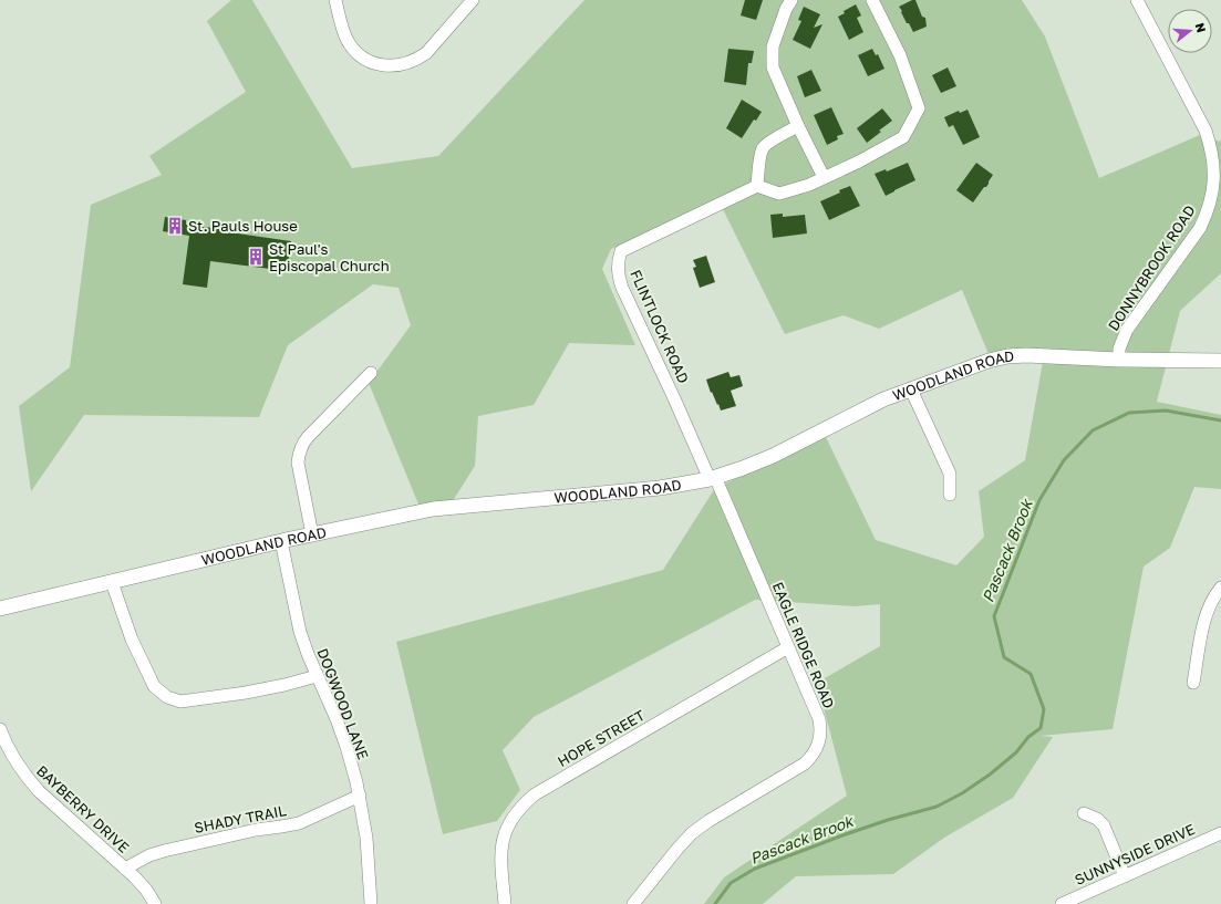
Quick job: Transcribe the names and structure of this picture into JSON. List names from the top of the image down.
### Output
{
  "streets": {
    "street": [
      "DONNYBROOK ROAD",
      "FLINTLOCK ROAD",
      "WOODLAND ROAD",
      "EAGLE RIDGE ROAD",
      "DOGWOOD LANE",
      "HOPE STREET",
      "BAYBERRY DRIVE",
      "SHADY TRAIL",
      "SUNNYSIDE DRIVE"
    ]
  },
  "crossings": [
    ["DONNYBROOK ROAD", "WOODLAND ROAD"],
    ["FLINTLOCK ROAD", "WOODLAND ROAD"],
    ["FLINTLOCK ROAD", "EAGLE RIDGE ROAD"],
    ["WOODLAND ROAD", "EAGLE RIDGE ROAD"],
    ["WOODLAND ROAD", "DOGWOOD LANE"],
    ["EAGLE RIDGE ROAD", "HOPE STREET"],
    ["DOGWOOD LANE", "SHADY TRAIL"],
    ["BAYBERRY DRIVE", "SHADY TRAIL"]
  ],
  "water": ["Pascack Brook"],
  "places": {
    "building": ["St. Pauls House", "St Paul's Episcopal Church"]
  },
  "north": "right"
}
